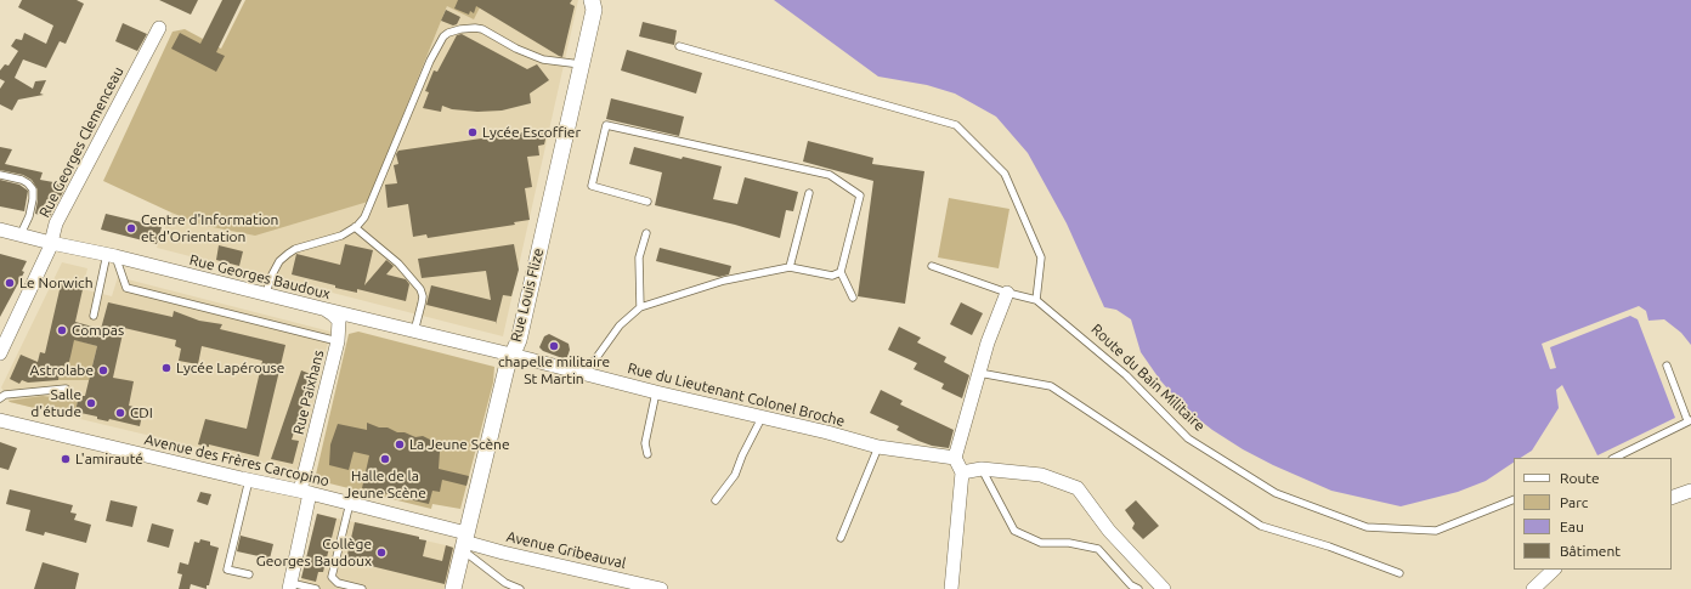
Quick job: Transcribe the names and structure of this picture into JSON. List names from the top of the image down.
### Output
{
  "streets": {
    "street": [
      "Rue Georges Clemenceau",
      "Rue Georges Baudoux",
      "Rue Louis Flize",
      "Rue Paixhans",
      "Rue du Lieutenant Colonel Broche",
      "Avenue des Frères Carcopino",
      "Avenue Gribeauval"
    ],
    "lane": ["Route du Bain Militaire"]
  },
  "crossings": [
    ["Rue Georges Clemenceau", "Rue Georges Baudoux"],
    ["Rue Georges Baudoux", "Rue Louis Flize"],
    ["Rue Georges Baudoux", "Rue Paixhans"],
    ["Rue Georges Baudoux", "Rue du Lieutenant Colonel Broche"],
    ["Rue Louis Flize", "Rue du Lieutenant Colonel Broche"],
    ["Rue Louis Flize", "Avenue des Frères Carcopino"],
    ["Rue Louis Flize", "Avenue Gribeauval"],
    ["Rue Paixhans", "Avenue des Frères Carcopino"],
    ["Avenue des Frères Carcopino", "Avenue Gribeauval"]
  ],
  "places": [
    "Lycée Escoffier",
    "Centre d'Information et d'Orientation",
    "Le Norwich",
    "Compas",
    "chapelle militaire St Martin",
    "Lycée Lapérouse",
    "Astrolabe",
    "Salle d'étude",
    "CDI",
    "La Jeune Scène",
    "L'amirauté",
    "Halle de la Jeune Scène",
    "Collège Georges Baudoux"
  ],
  "legend": [
    "Route",
    "Parc",
    "Eau",
    "Bâtiment"
  ]
}
